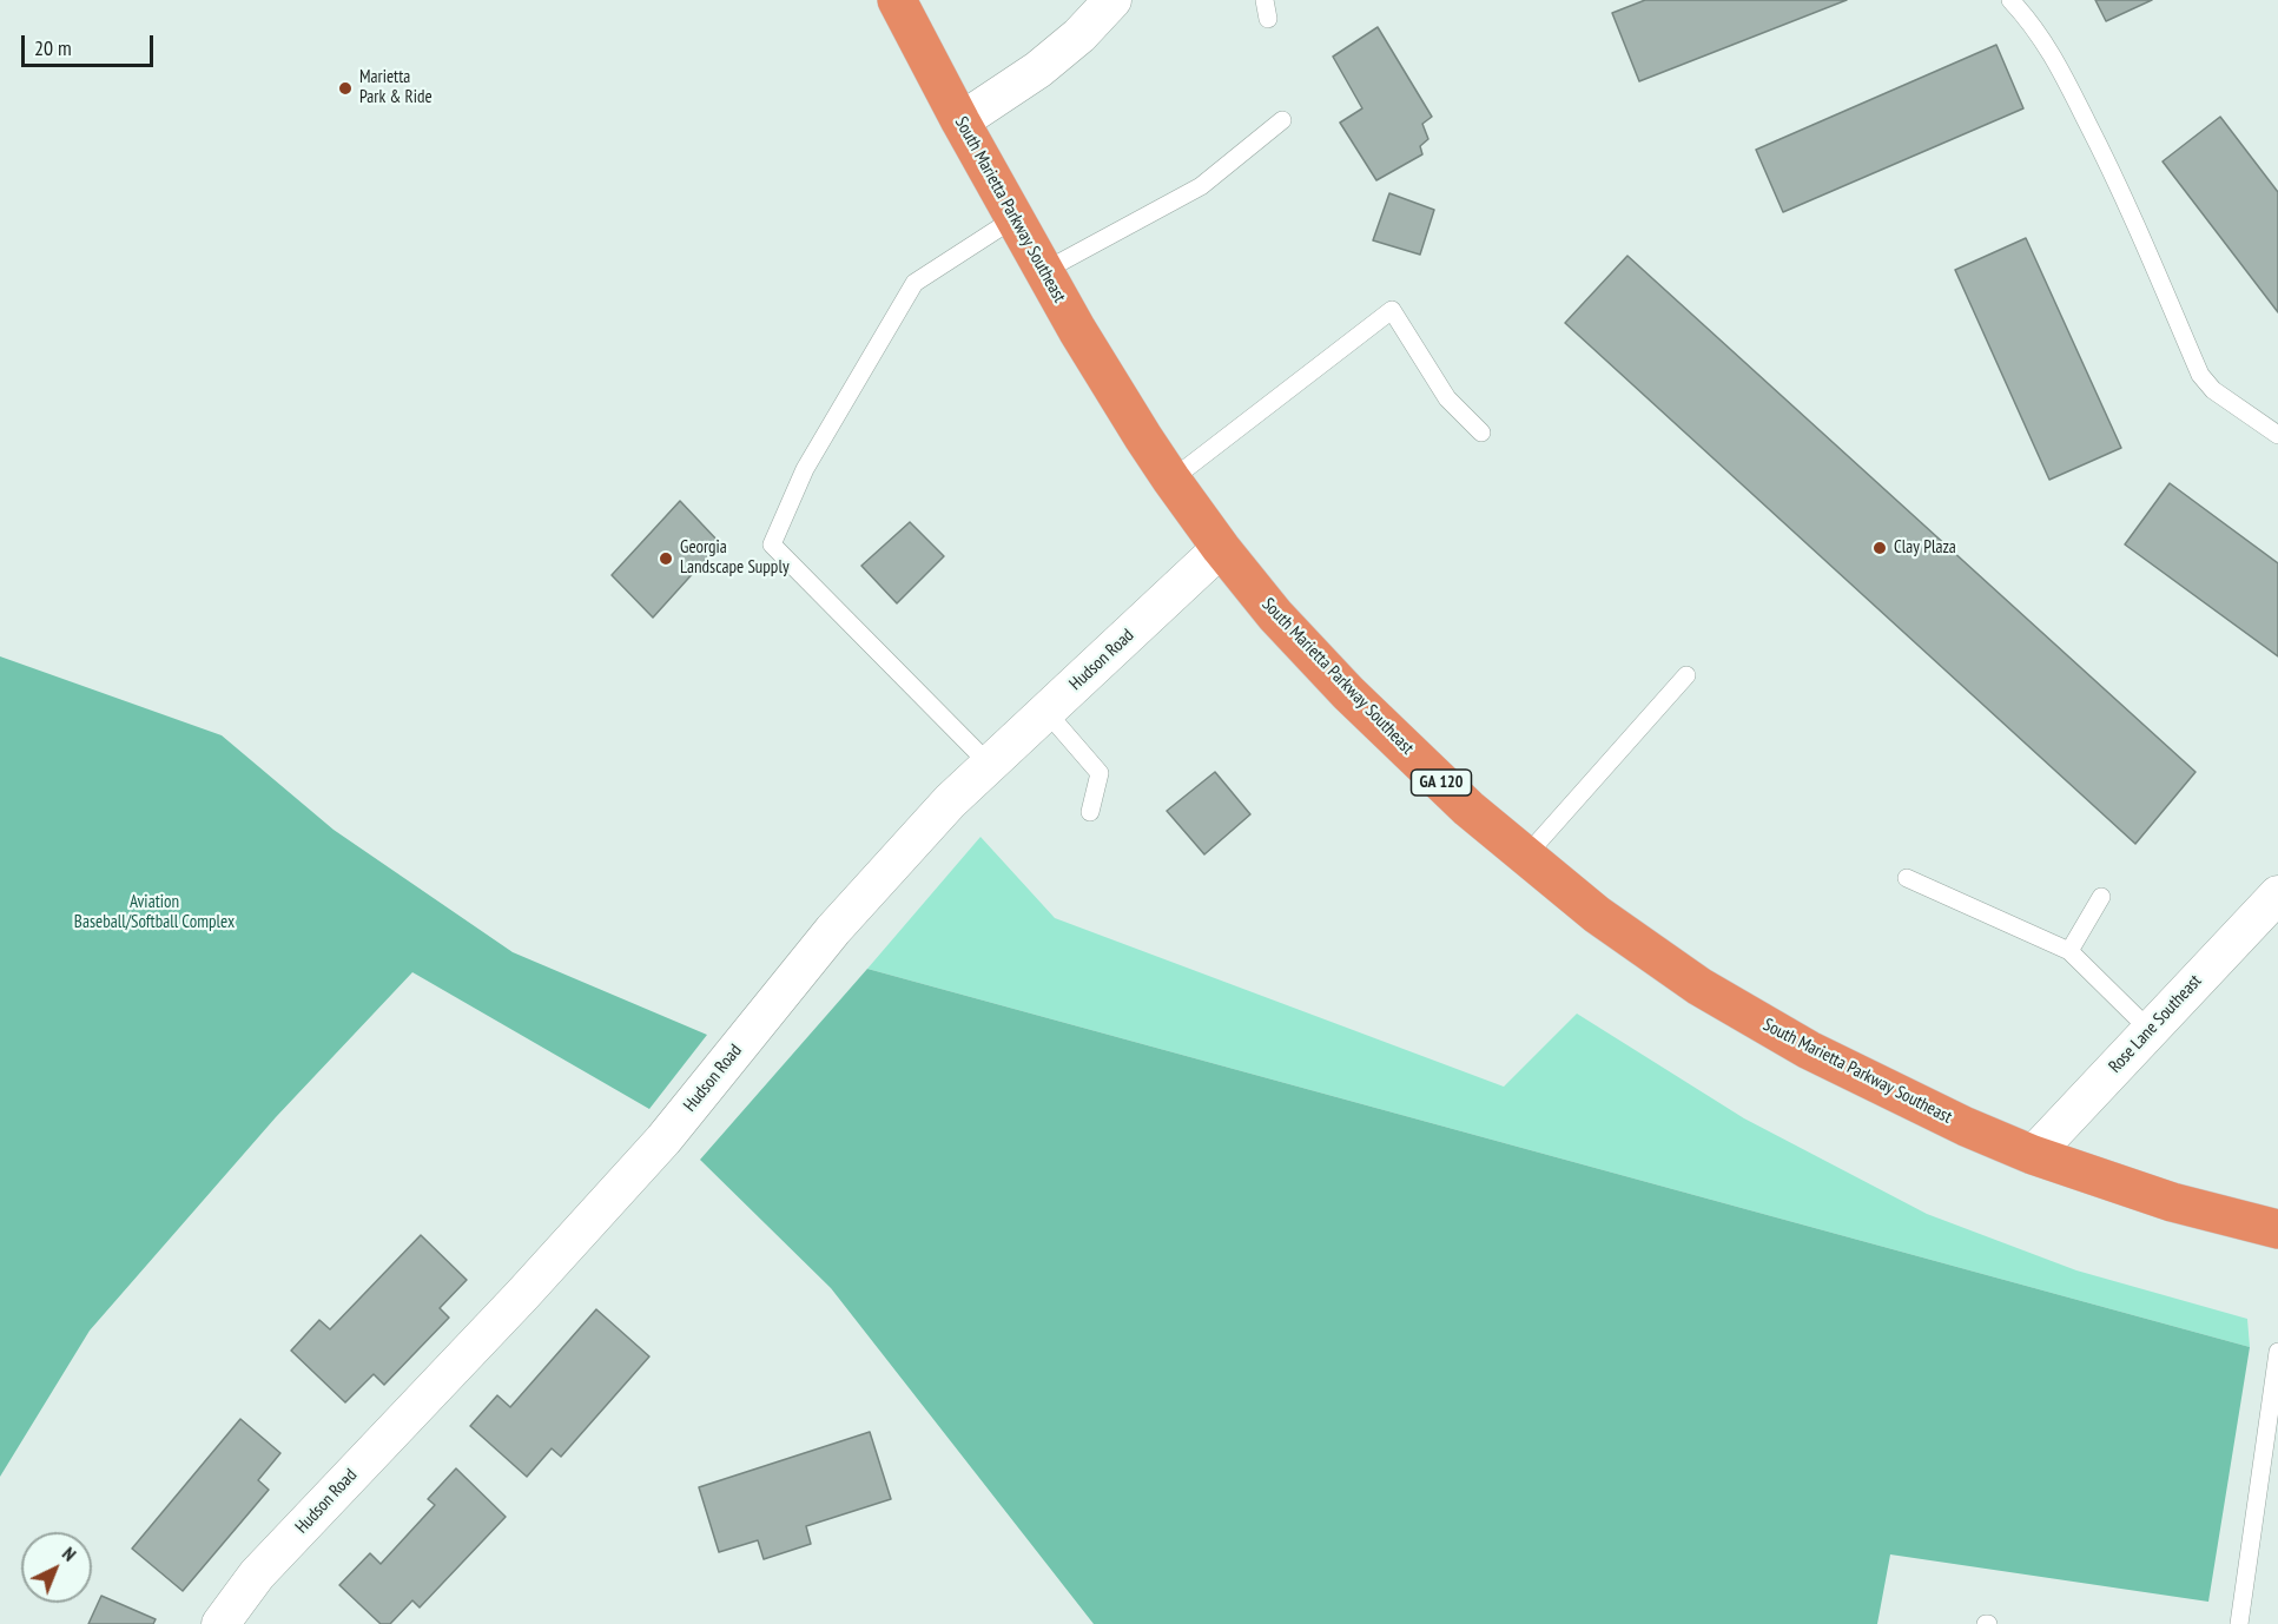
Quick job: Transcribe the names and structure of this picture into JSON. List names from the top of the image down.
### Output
{
  "streets": {
    "highway": ["South Marietta Parkway Southeast", "GA 120"],
    "street": ["Hudson Road", "Rose Lane Southeast"]
  },
  "crossings": [
    ["South Marietta Parkway Southeast", "Hudson Road"],
    ["South Marietta Parkway Southeast", "Rose Lane Southeast"]
  ],
  "parks": ["Aviation Baseball/Softball Complex"],
  "places": ["Marietta Park & Ride", "Clay Plaza", "Georgia Landscape Supply"],
  "scale_bar": "20 m",
  "north": "top right"
}
